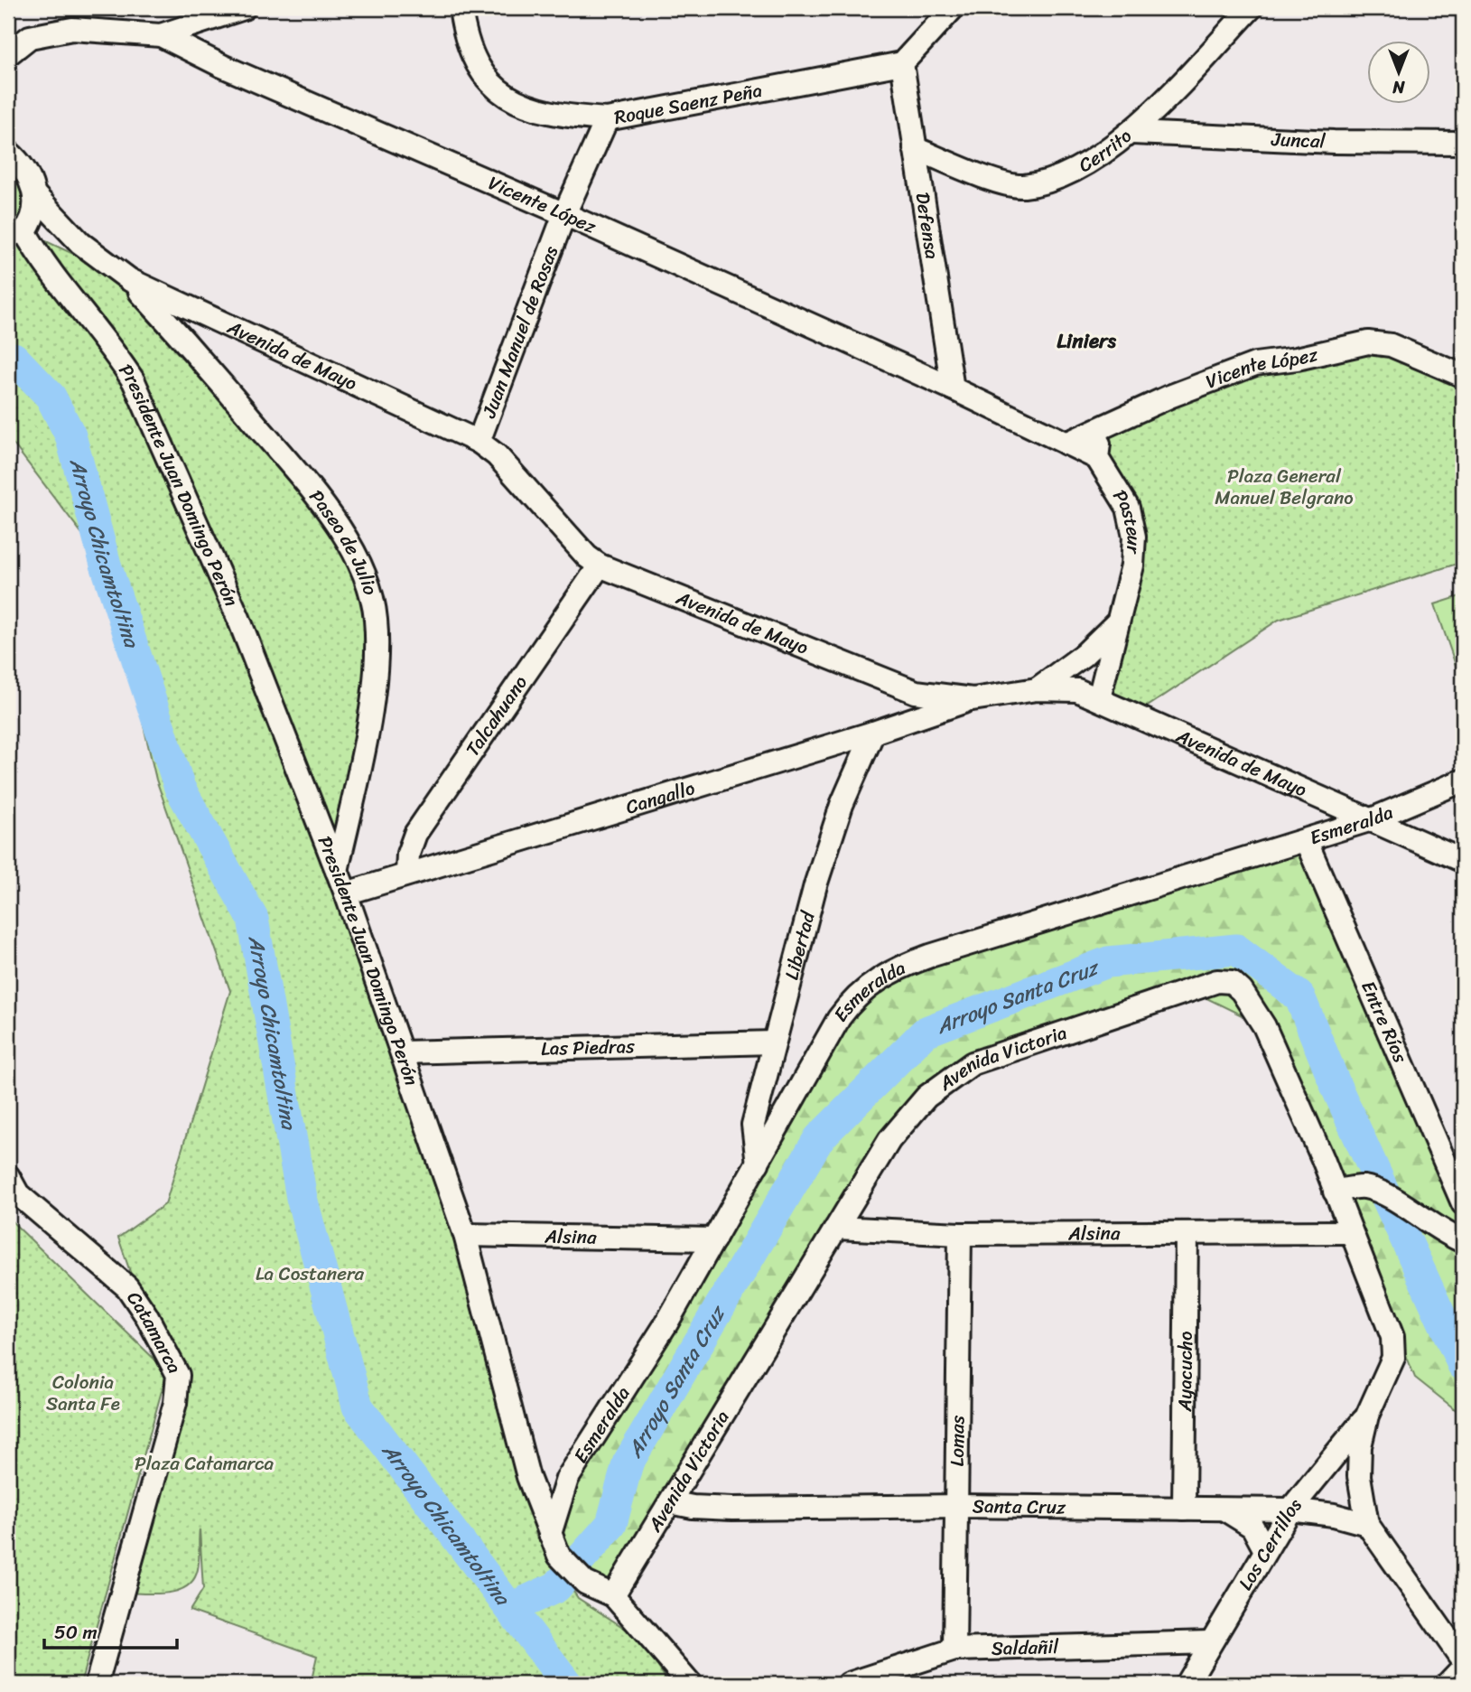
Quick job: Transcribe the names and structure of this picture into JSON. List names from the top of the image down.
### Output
{
  "streets": {
    "street": [
      "Roque Saenz Peña",
      "Juncal",
      "Cerrito",
      "Vicente López",
      "Defensa",
      "Juan Manuel de Rosas",
      "Avenida de Mayo",
      "Presidente Juan Domingo Perón",
      "Pasteur",
      "Paseo de Julio",
      "Talcahuano",
      "Cangallo",
      "Esmeralda",
      "Libertad",
      "Entre Ríos",
      "Las Piedras",
      "Avenida Victoria",
      "Alsina",
      "Catamarca",
      "Ayacucho",
      "Lomas",
      "Santa Cruz",
      "Los Cerrillos",
      "Saldañil"
    ]
  },
  "crossings": [
    ["Roque Saenz Peña", "Defensa"],
    ["Roque Saenz Peña", "Juan Manuel de Rosas"],
    ["Juncal", "Cerrito"],
    ["Cerrito", "Defensa"],
    ["Vicente López", "Defensa"],
    ["Vicente López", "Juan Manuel de Rosas"],
    ["Vicente López", "Pasteur"],
    ["Juan Manuel de Rosas", "Avenida de Mayo"],
    ["Avenida de Mayo", "Presidente Juan Domingo Perón"],
    ["Avenida de Mayo", "Pasteur"],
    ["Avenida de Mayo", "Paseo de Julio"],
    ["Avenida de Mayo", "Talcahuano"],
    ["Avenida de Mayo", "Cangallo"],
    ["Avenida de Mayo", "Esmeralda"],
    ["Presidente Juan Domingo Perón", "Paseo de Julio"],
    ["Presidente Juan Domingo Perón", "Cangallo"],
    ["Presidente Juan Domingo Perón", "Esmeralda"],
    ["Presidente Juan Domingo Perón", "Las Piedras"],
    ["Presidente Juan Domingo Perón", "Avenida Victoria"],
    ["Presidente Juan Domingo Perón", "Alsina"],
    ["Talcahuano", "Cangallo"],
    ["Cangallo", "Libertad"],
    ["Esmeralda", "Libertad"],
    ["Esmeralda", "Entre Ríos"],
    ["Esmeralda", "Alsina"],
    ["Libertad", "Las Piedras"],
    ["Avenida Victoria", "Alsina"],
    ["Avenida Victoria", "Santa Cruz"],
    ["Avenida Victoria", "Los Cerrillos"],
    ["Alsina", "Ayacucho"],
    ["Alsina", "Lomas"],
    ["Ayacucho", "Santa Cruz"],
    ["Lomas", "Santa Cruz"],
    ["Lomas", "Saldañil"],
    ["Santa Cruz", "Los Cerrillos"],
    ["Los Cerrillos", "Saldañil"]
  ],
  "districts": ["Liniers"],
  "water": ["Arroyo Chicamtoltina", "Arroyo Santa Cruz"],
  "parks": [
    "Plaza General Manuel Belgrano",
    "La Costanera",
    "Colonia Santa Fe",
    "Plaza Catamarca"
  ],
  "scale_bar": "50 m",
  "north": "bottom"
}
